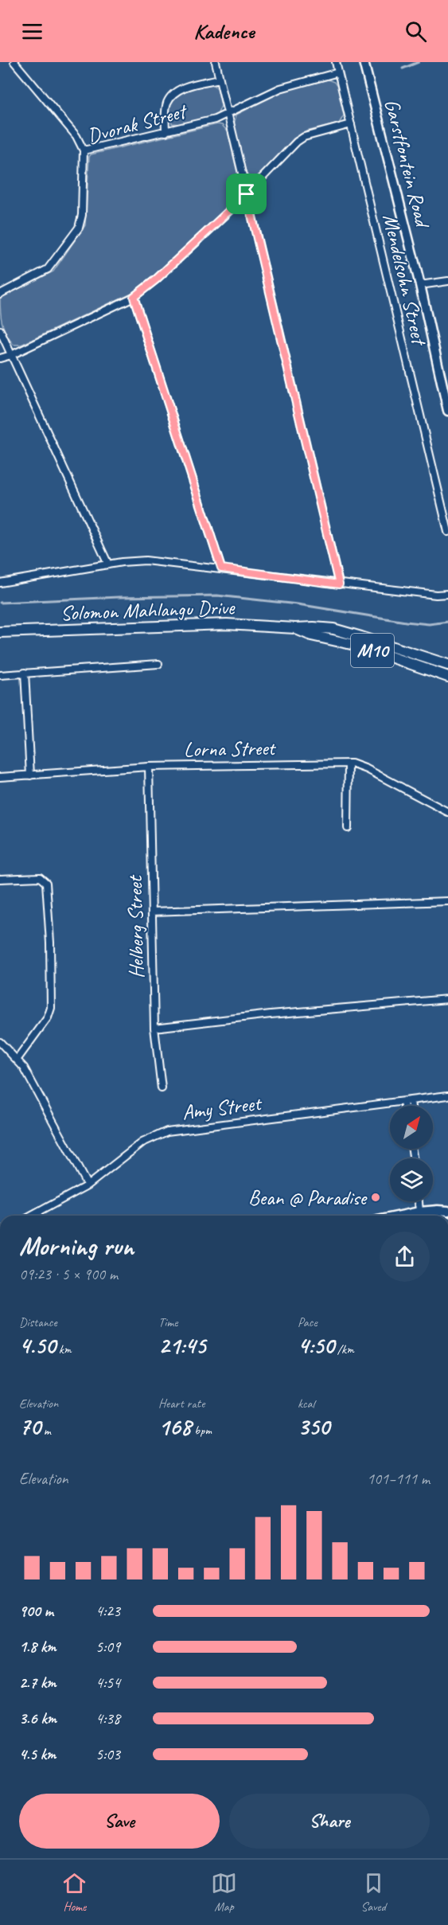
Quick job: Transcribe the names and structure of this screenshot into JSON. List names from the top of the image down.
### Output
{
  "streets": {
    "main road": ["Garstfontein Road", "Solomon Mahlangu Drive", "M10"],
    "street": [
      "Dvorak Street",
      "Mendelsohn Street",
      "Lorna Street",
      "Helberg Street",
      "Amy Street"
    ]
  },
  "crossings": [
    ["Dvorak Street", "Mendelsohn Street"],
    ["Lorna Street", "Helberg Street"]
  ],
  "places": ["Bean @ Paradise"],
  "north": "top right",
  "page": {
    "header": "Kadence",
    "heading": ["Morning run", "09:23 · 5 × 900 m"],
    "stats": [
      ["Distance", "4.50 km"],
      ["Time", "21:45"],
      ["Pace", "4:50 /km"],
      ["Elevation", "70 m"],
      ["Heart rate", "168 bpm"],
      ["kcal", "350"]
    ],
    "chart": ["Elevation", "101–111 m"],
    "list": [
      {
        "name": "900 m",
        "note": "4:23"
      },
      {
        "name": "1.8 km",
        "note": "5:09"
      },
      {
        "name": "2.7 km",
        "note": "4:54"
      },
      {
        "name": "3.6 km",
        "note": "4:38"
      },
      {
        "name": "4.5 km",
        "note": "5:03"
      }
    ],
    "buttons": ["Save", "Share"],
    "tabs": ["Home", "Map", "Saved"]
  }
}
